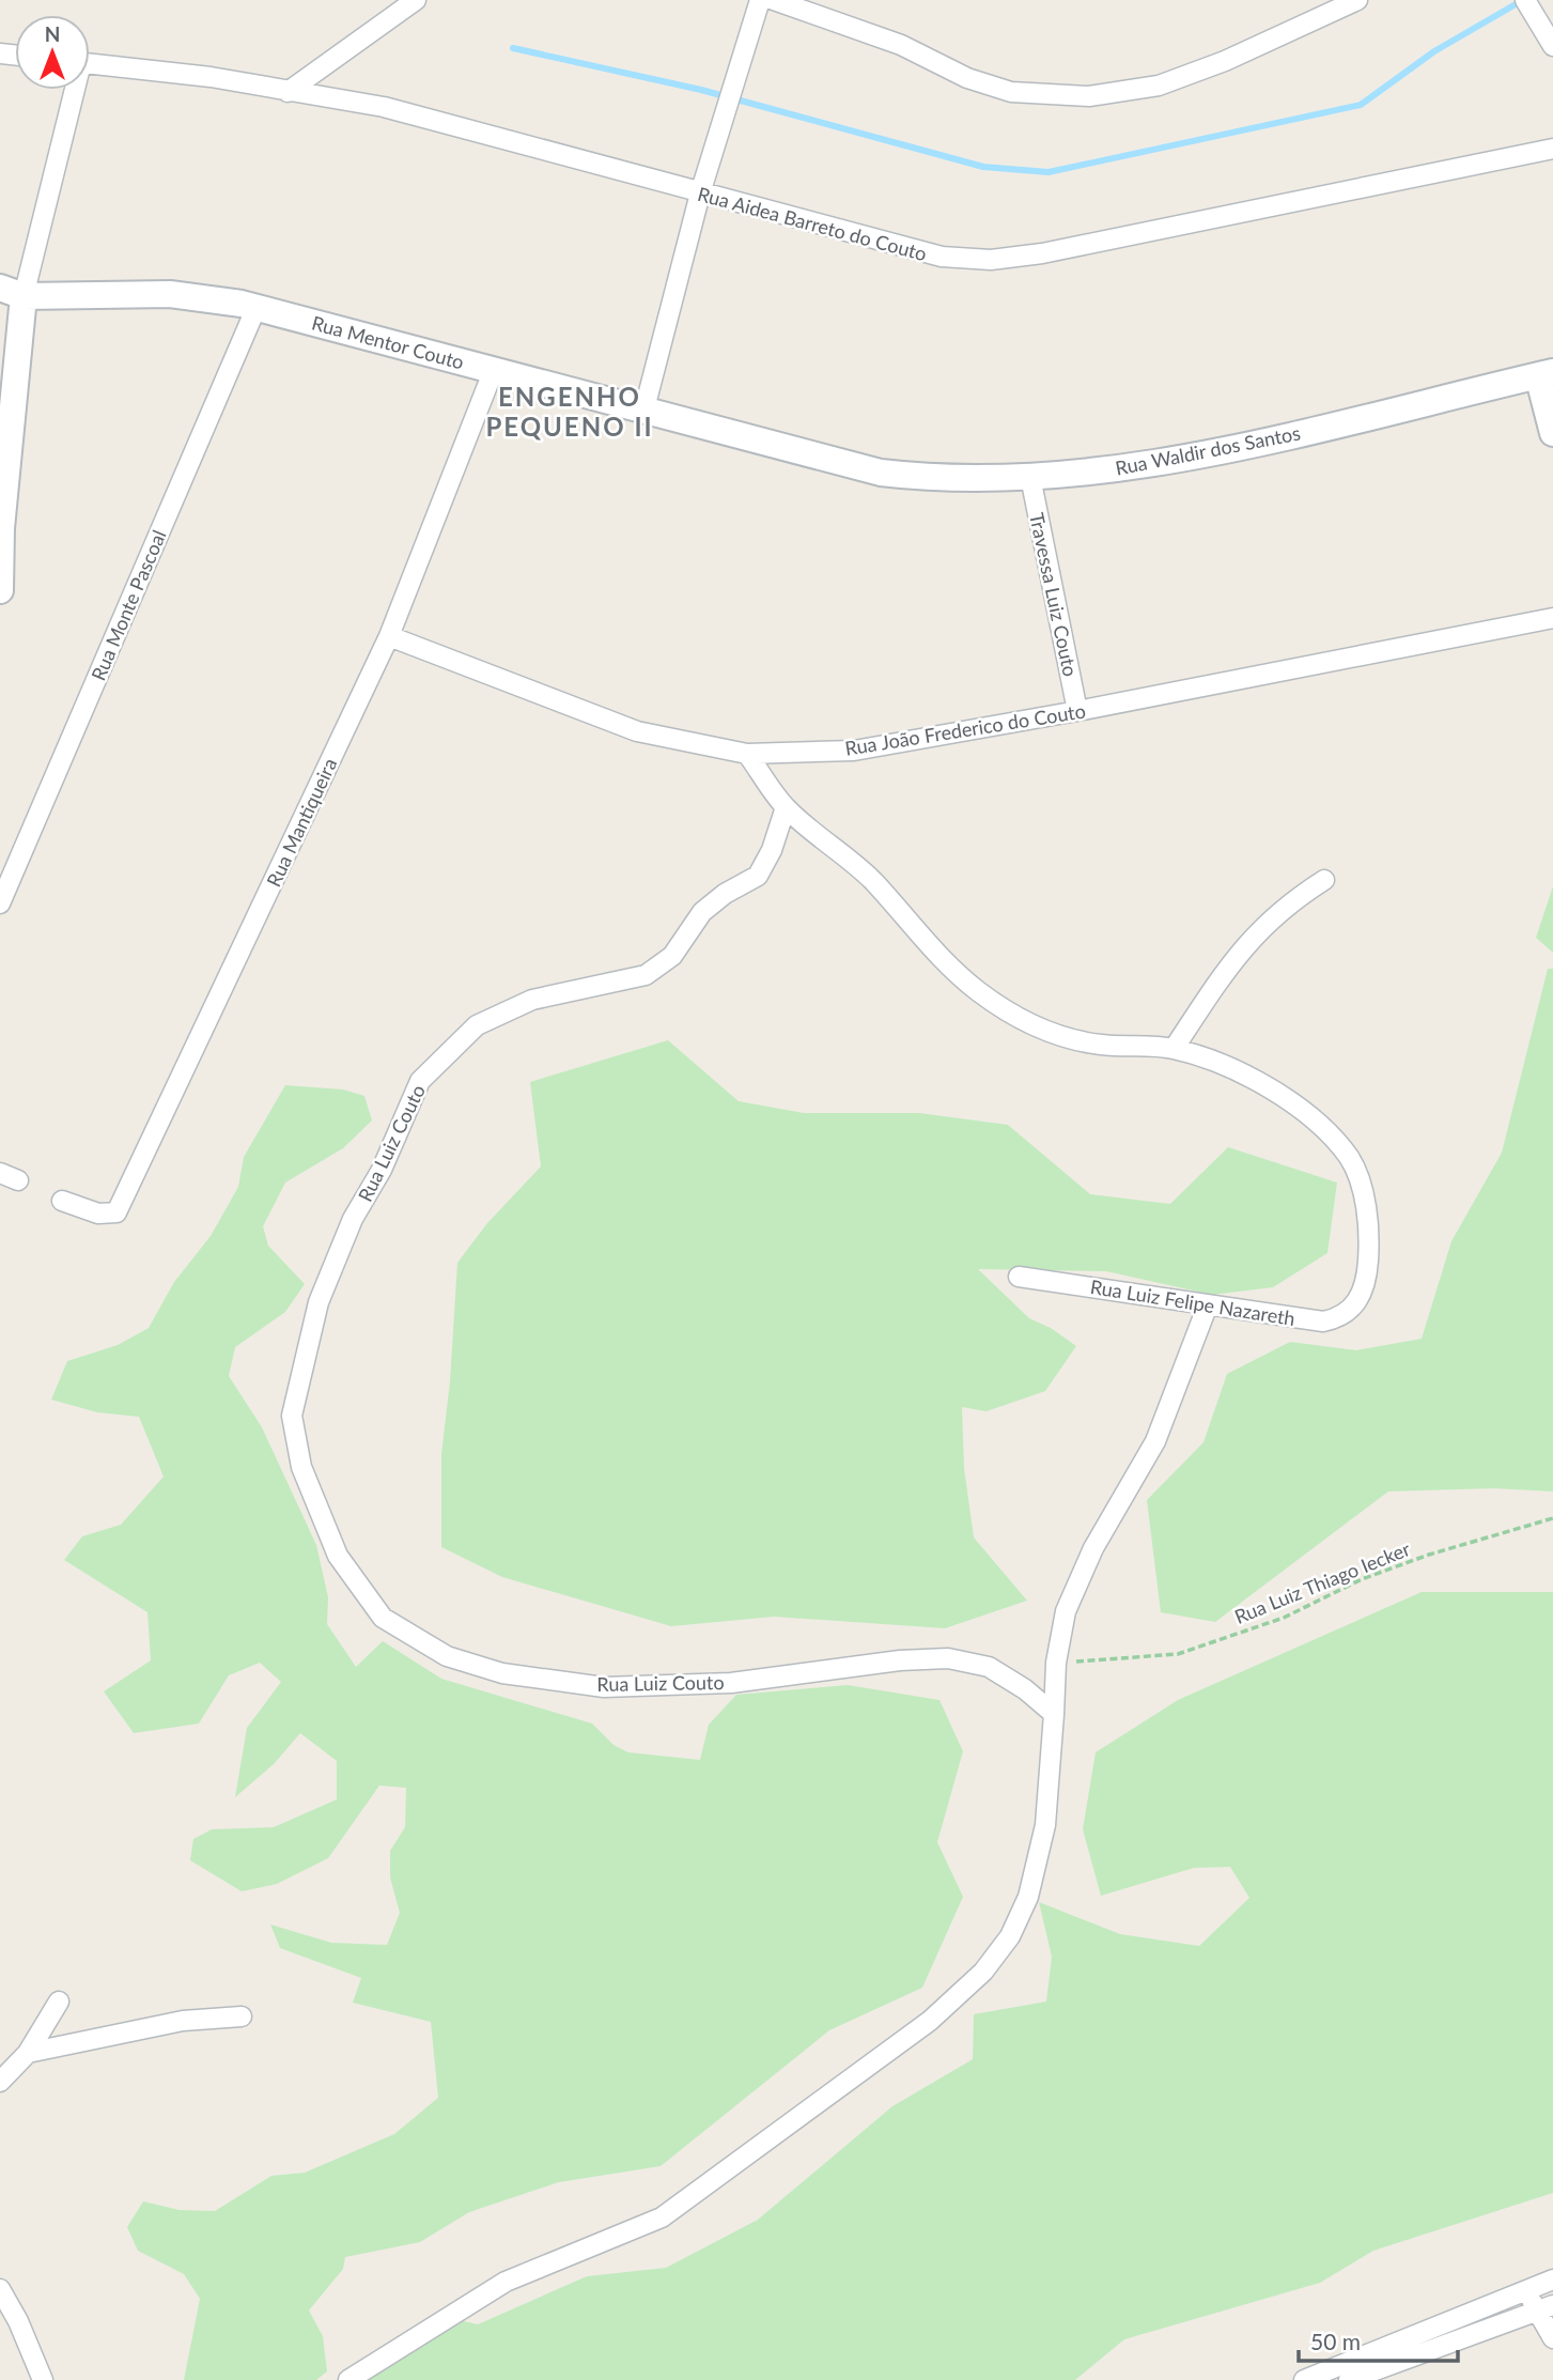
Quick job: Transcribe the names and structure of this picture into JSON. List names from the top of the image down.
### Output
{
  "streets": {
    "street": [
      "Rua Aidea Barreto do Couto",
      "Rua Mentor Couto",
      "Rua Waldir dos Santos",
      "Travessa Luiz Couto",
      "Rua Monte Pascoal",
      "Rua João Frederico do Couto",
      "Rua Mantiqueira",
      "Rua Luiz Couto",
      "Rua Luiz Felipe Nazareth"
    ],
    "path": ["Rua Luiz Thiago Iecker"]
  },
  "crossings": [
    ["Rua Mentor Couto", "Rua Waldir dos Santos"],
    ["Rua Mentor Couto", "Rua Monte Pascoal"],
    ["Rua Mentor Couto", "Rua Mantiqueira"],
    ["Rua Waldir dos Santos", "Travessa Luiz Couto"],
    ["Travessa Luiz Couto", "Rua João Frederico do Couto"],
    ["Rua João Frederico do Couto", "Rua Mantiqueira"],
    ["Rua João Frederico do Couto", "Rua Luiz Felipe Nazareth"],
    ["Rua Luiz Couto", "Rua Luiz Felipe Nazareth"]
  ],
  "districts": ["ENGENHO PEQUENO II"],
  "scale_bar": "50 m",
  "north": "top"
}
